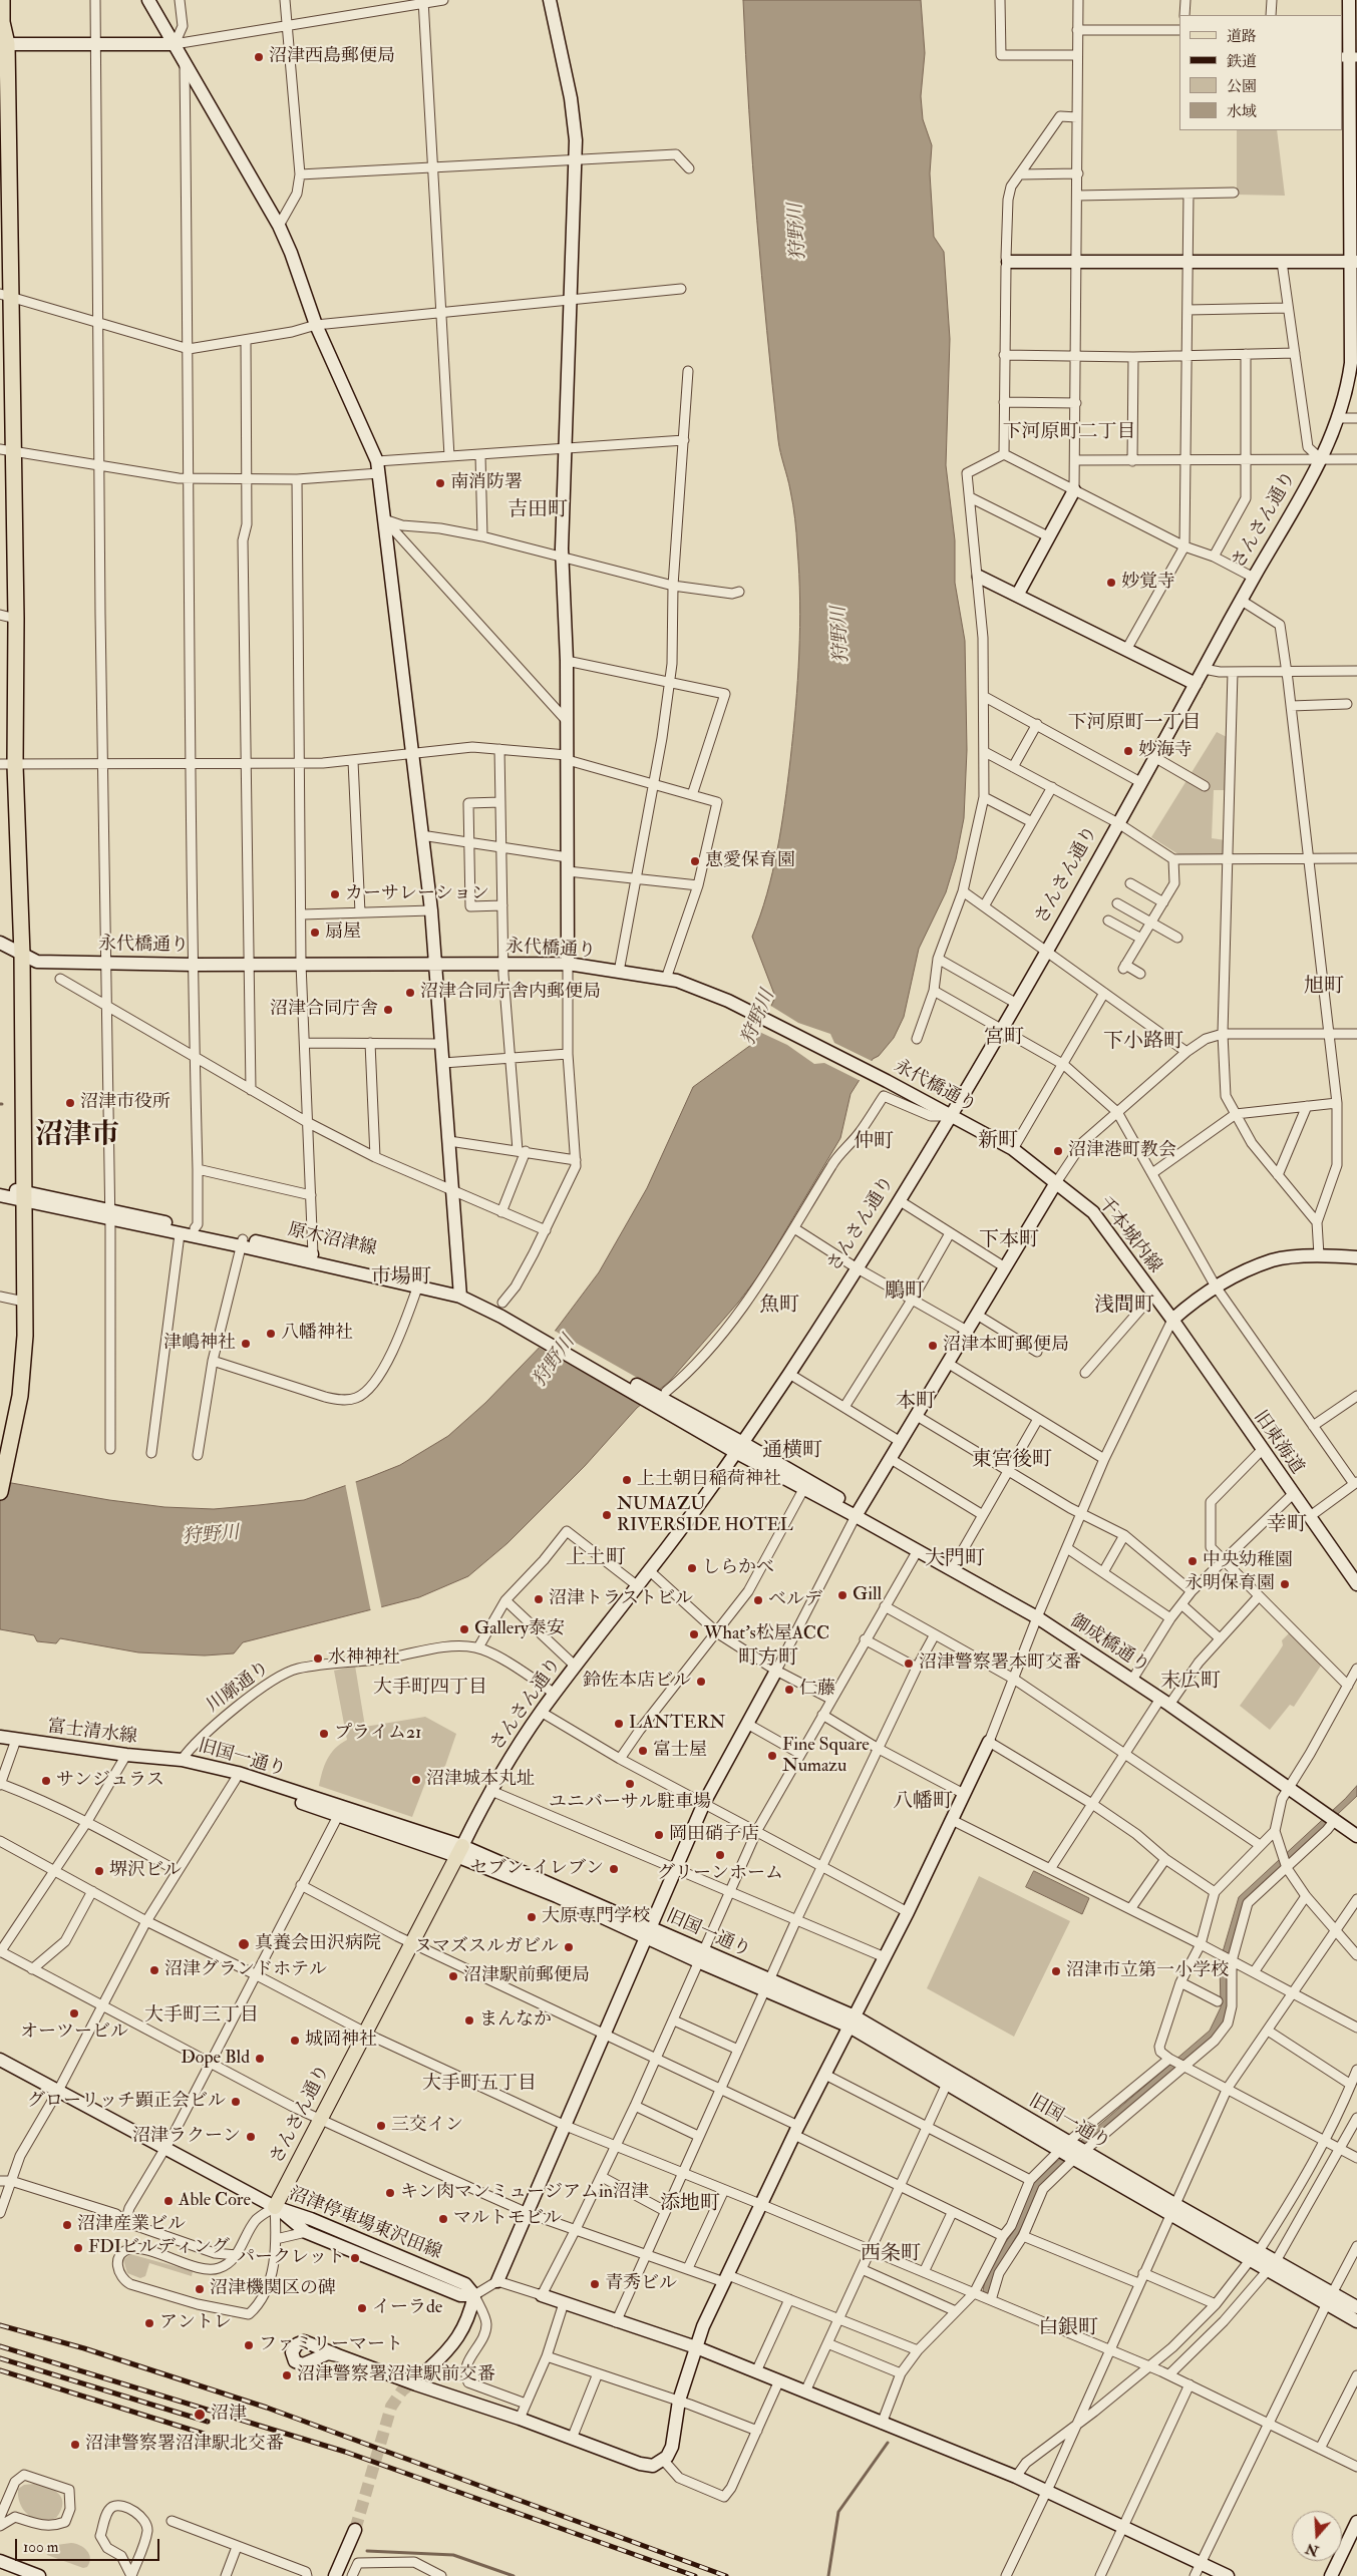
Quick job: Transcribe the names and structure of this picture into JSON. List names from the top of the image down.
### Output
{
  "streets": {
    "main road": ["さんさん通り"],
    "street": [
      "永代橋通り",
      "千本城内線",
      "原木沼津線",
      "旧東海道",
      "御成橋通り",
      "川廓通り",
      "富士清水線",
      "旧国一通り",
      "沼津停車場東沢田線"
    ]
  },
  "crossings": [
    ["さんさん通り", "永代橋通り"],
    ["さんさん通り", "原木沼津線"],
    ["さんさん通り", "川廓通り"],
    ["さんさん通り", "旧国一通り"],
    ["さんさん通り", "沼津停車場東沢田線"],
    ["永代橋通り", "千本城内線"],
    ["千本城内線", "旧東海道"],
    ["川廓通り", "富士清水線"],
    ["川廓通り", "旧国一通り"],
    ["富士清水線", "旧国一通り"]
  ],
  "districts": [
    "下河原町二丁目",
    "吉田町",
    "下河原町一丁目",
    "旭町",
    "宮町",
    "下小路町",
    "沼津市",
    "新町",
    "仲町",
    "下本町",
    "市場町",
    "鵰町",
    "魚町",
    "浅間町",
    "本町",
    "通横町",
    "東宮後町",
    "幸町",
    "上土町",
    "大門町",
    "町方町",
    "末広町",
    "大手町四丁目",
    "八幡町",
    "大手町三丁目",
    "大手町五丁目",
    "添地町",
    "西条町",
    "白銀町"
  ],
  "water": ["狩野川"],
  "places": [
    "沼津西島郵便局",
    "南消防署",
    "妙覚寺",
    "妙海寺",
    "恵愛保育園",
    "カーサレーション",
    "扇屋",
    "沼津合同庁舎内郵便局",
    "沼津合同庁舎",
    "沼津市役所",
    "沼津港町教会",
    "八幡神社",
    "津嶋神社",
    "沼津本町郵便局",
    "上土朝日稲荷神社",
    "NUMAZU RIVERSIDE HOTEL",
    "中央幼稚園",
    "しらかべ",
    "永明保育園",
    "Gill",
    "沼津トラストビル",
    "ベルデ",
    "Gallery泰安",
    "What’s松屋ACC",
    "水神神社",
    "沼津警察署本町交番",
    "鈴佐本店ビル",
    "仁藤",
    "LANTERN",
    "プライム21",
    "富士屋",
    "Fine Square Numazu",
    "沼津城本丸址",
    "サンジュラス",
    "ユニバーサル駐車場",
    "岡田硝子店",
    "グリーンホーム",
    "セブン-イレブン",
    "堺沢ビル",
    "大原専門学校",
    "真養会田沢病院",
    "ヌマズスルガビル",
    "沼津グランドホテル",
    "沼津市立第一小学校",
    "沼津駅前郵便局",
    "オーツービル",
    "まんなか",
    "城岡神社",
    "Dope Bld",
    "グローリッチ顕正会ビル",
    "三交イン",
    "沼津ラクーン",
    "キン肉マンミュージアムin沼津",
    "Able Core",
    "マルトモビル",
    "沼津産業ビル",
    "FDIビルディング",
    "パークレット",
    "青秀ビル",
    "沼津機関区の碑",
    "イーラde",
    "アントレ",
    "ファミリーマート",
    "沼津警察署沼津駅前交番",
    "沼津",
    "沼津警察署沼津駅北交番"
  ],
  "legend": [
    "道路",
    "鉄道",
    "公園",
    "水域"
  ],
  "scale_bar": "100 m",
  "north": "bottom"
}
